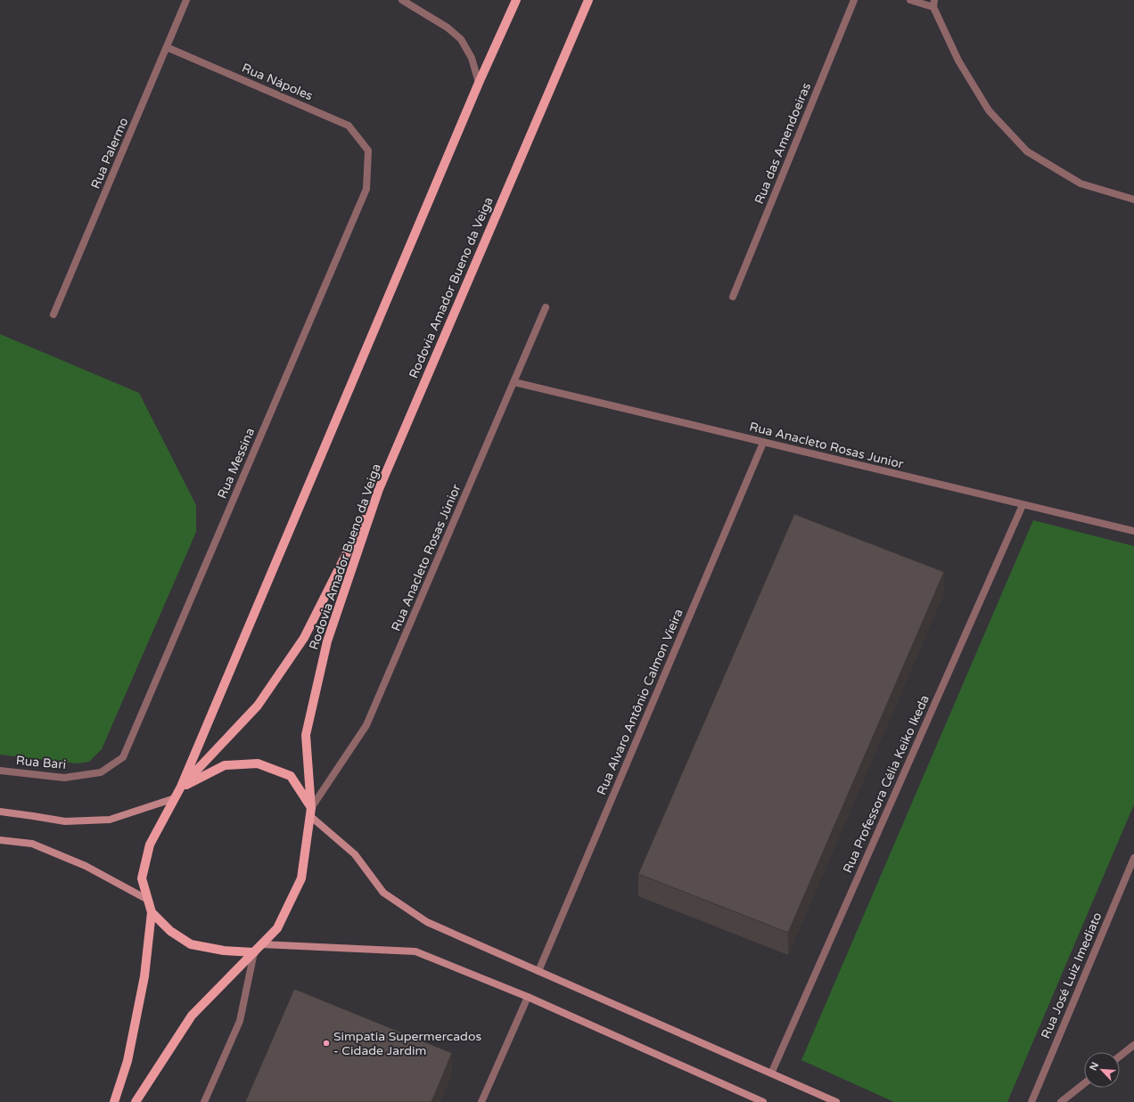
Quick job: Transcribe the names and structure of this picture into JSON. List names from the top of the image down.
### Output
{
  "streets": {
    "main road": ["Rodovia Amador Bueno da Veiga"],
    "street": [
      "Rua Nápoles",
      "Rua das Amendoeiras",
      "Rua Palermo",
      "Rua Anacleto Rosas Junior",
      "Rua Messina",
      "Rua Anacleto Rosas Júnior",
      "Rua Alvaro Antônio Calmon Vieira",
      "Rua Bari",
      "Rua Professora Célia Keiko Ikeda",
      "Rua José Luiz Imediato"
    ]
  },
  "crossings": [
    ["Rua Nápoles", "Rua Palermo"],
    ["Rua Nápoles", "Rua Messina"],
    ["Rodovia Amador Bueno da Veiga", "Rua Anacleto Rosas Júnior"],
    ["Rua Anacleto Rosas Junior", "Rua Anacleto Rosas Júnior"],
    ["Rua Anacleto Rosas Junior", "Rua Alvaro Antônio Calmon Vieira"],
    ["Rua Anacleto Rosas Junior", "Rua Professora Célia Keiko Ikeda"],
    ["Rua Messina", "Rua Bari"]
  ],
  "places": ["Simpatia Supermercados - Cidade Jardim"],
  "north": "top left"
}
